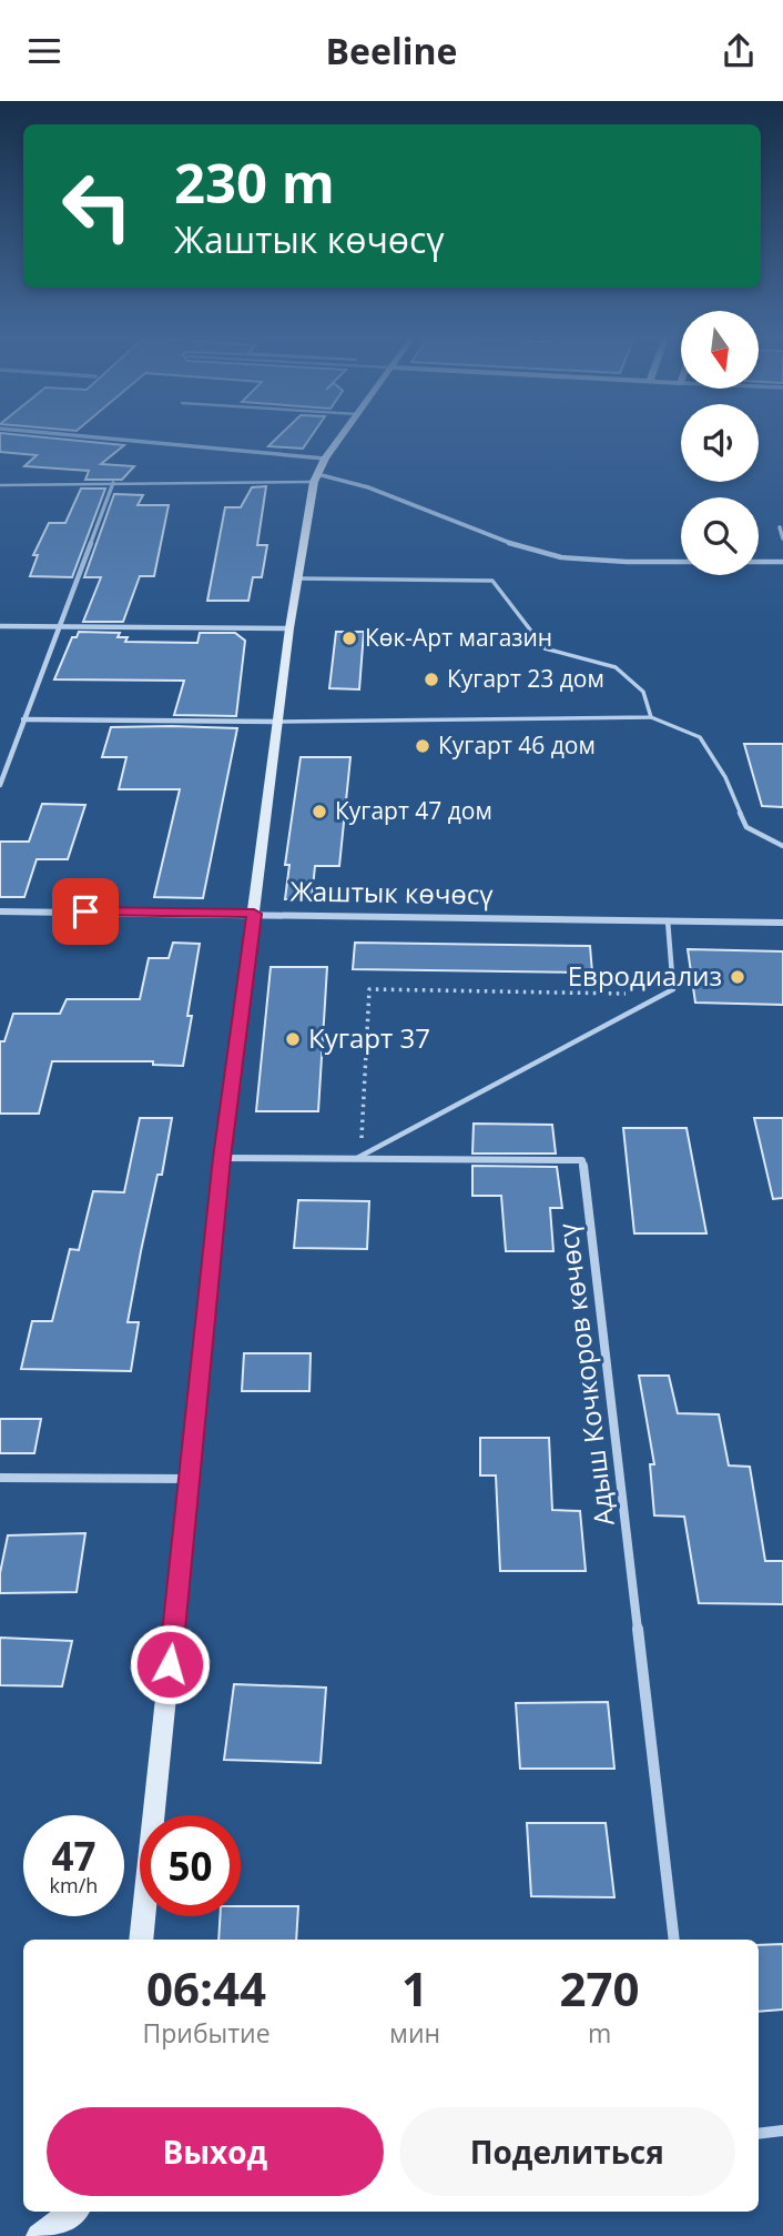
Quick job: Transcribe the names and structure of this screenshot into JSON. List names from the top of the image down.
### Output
{
  "streets": {
    "street": ["Жаштык көчөсү", "Адыш Кочкоров көчөсү"]
  },
  "places": [
    "Көк-Арт магазин",
    "Кугарт 23 дом",
    "Кугарт 46 дом",
    "Кугарт 47 дом",
    "Евродиализ",
    "Кугарт 37"
  ],
  "north": "bottom",
  "page": {
    "header": "Beeline",
    "turn": ["230 m", "Жаштык көчөсү"],
    "speed": "47 km/h",
    "limit": "50",
    "eta": [
      "06:44",
      "Прибытие",
      "1",
      "мин",
      "270",
      "m"
    ],
    "buttons": ["Выход", "Поделиться"]
  }
}
